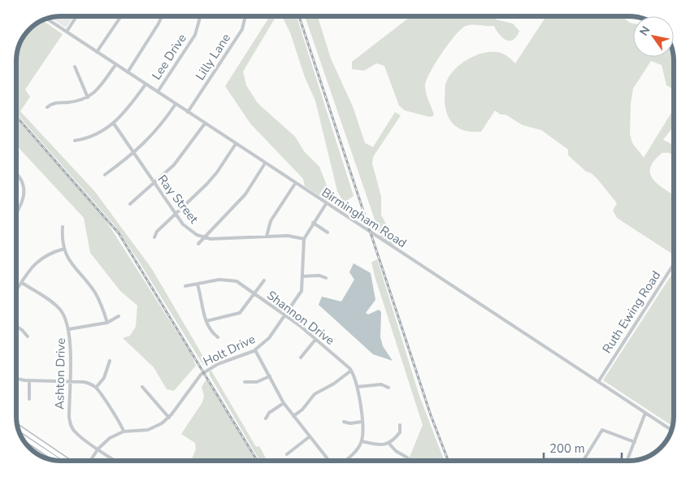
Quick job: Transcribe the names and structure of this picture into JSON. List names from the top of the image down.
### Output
{
  "streets": {
    "street": [
      "Lee Drive",
      "Lilly Lane",
      "Ray Street",
      "Birmingham Road",
      "Ruth Ewing Road",
      "Shannon Drive",
      "Holt Drive",
      "Ashton Drive"
    ]
  },
  "crossings": [
    ["Lee Drive", "Birmingham Road"],
    ["Lilly Lane", "Birmingham Road"],
    ["Ray Street", "Holt Drive"],
    ["Birmingham Road", "Ruth Ewing Road"],
    ["Birmingham Road", "Holt Drive"],
    ["Shannon Drive", "Holt Drive"],
    ["Holt Drive", "Ashton Drive"]
  ],
  "scale_bar": "200 m",
  "north": "top left"
}
